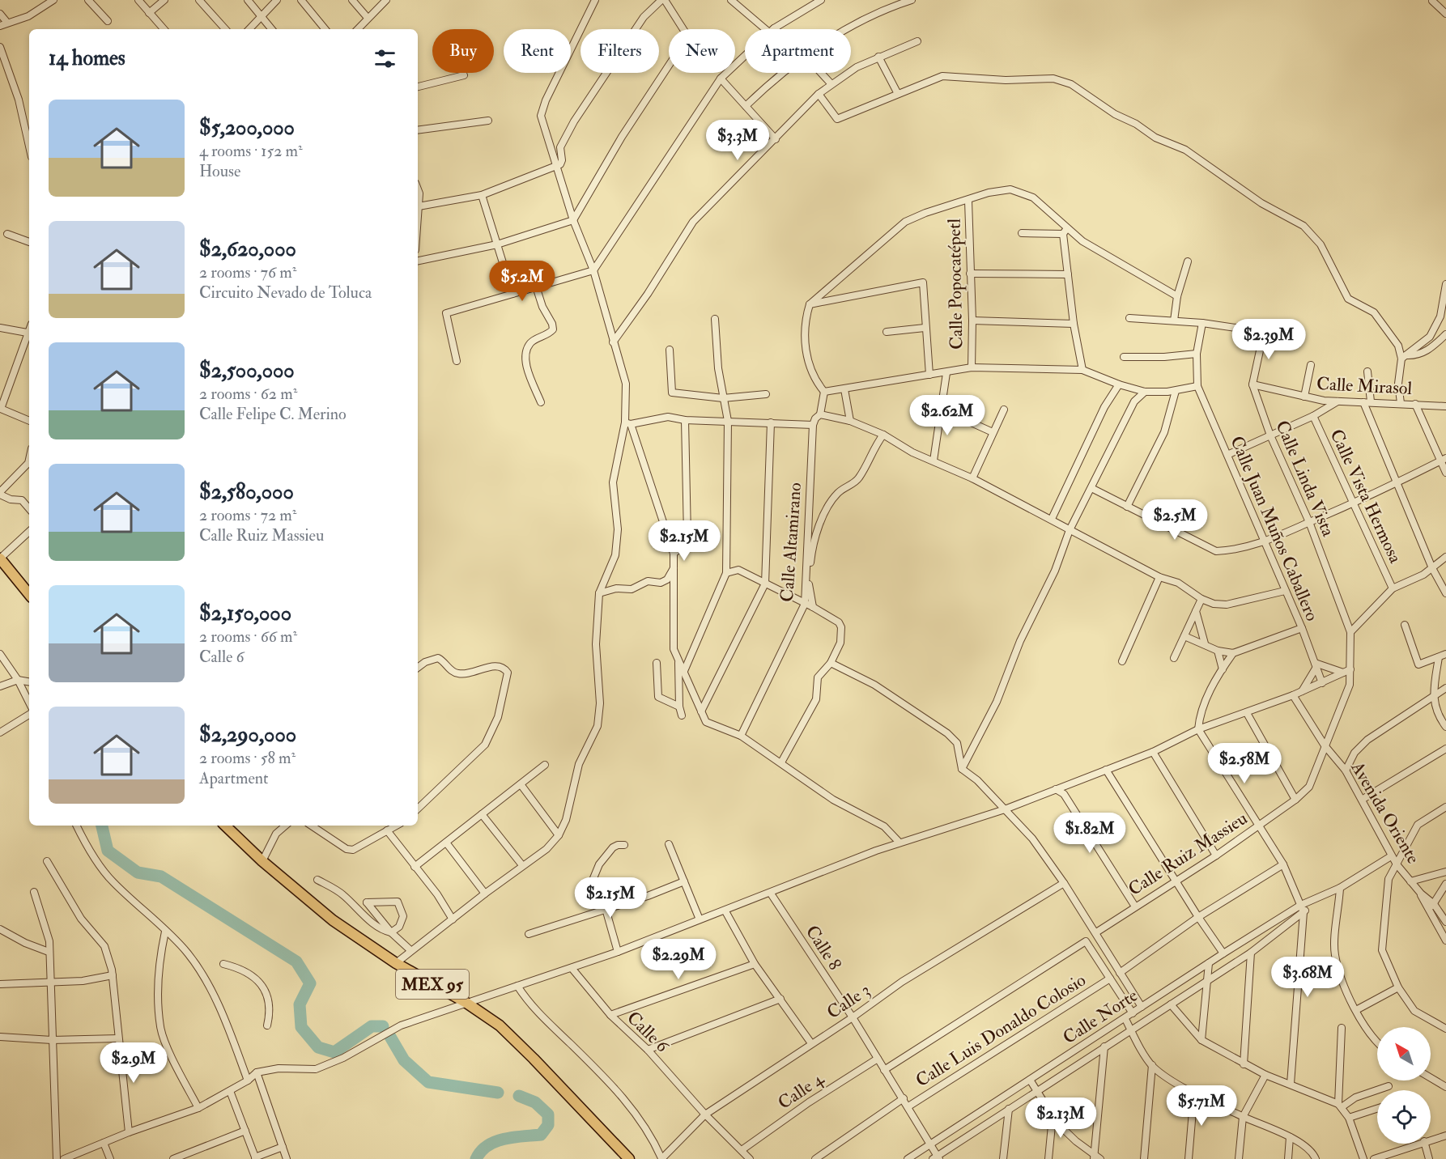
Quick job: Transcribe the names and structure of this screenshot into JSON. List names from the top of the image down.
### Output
{
  "streets": {
    "main road": ["MEX 95"],
    "street": [
      "Calle Popocatépetl",
      "Calle Mirasol",
      "Calle Linda Vista",
      "Calle Vista Hermosa",
      "Calle Juan Muños Caballero",
      "Calle Altamirano",
      "Avenida Oriente",
      "Calle Ruiz Massieu",
      "Calle 8",
      "Calle 3",
      "Calle Norte",
      "Calle Luis Donaldo Colosio",
      "Calle 6",
      "Calle 4"
    ]
  },
  "crossings": [
    ["Calle Mirasol", "Calle Linda Vista"],
    ["Calle Linda Vista", "Calle Ruiz Massieu"],
    ["Avenida Oriente", "Calle Ruiz Massieu"],
    ["Avenida Oriente", "Calle Norte"],
    ["Calle 8", "Calle 3"],
    ["Calle 8", "Calle Norte"],
    ["Calle 8", "Calle Luis Donaldo Colosio"],
    ["Calle 8", "Calle 4"],
    ["Calle 3", "Calle 6"],
    ["Calle 6", "Calle 4"]
  ],
  "north": "top left",
  "page": {
    "chip": [
      "Buy",
      "Rent",
      "Filters",
      "New",
      "Apartment"
    ],
    "heading": "14 homes",
    "list": [
      {
        "name": "$5,200,000",
        "note": "4 rooms · 152 m² · House"
      },
      {
        "name": "$2,620,000",
        "note": "2 rooms · 76 m² · Circuito Nevado de Toluca"
      },
      {
        "name": "$2,500,000",
        "note": "2 rooms · 62 m² · Calle Felipe C. Merino"
      },
      {
        "name": "$2,580,000",
        "note": "2 rooms · 72 m² · Calle Ruiz Massieu"
      },
      {
        "name": "$2,150,000",
        "note": "2 rooms · 66 m² · Calle 6"
      },
      {
        "name": "$2,290,000",
        "note": "2 rooms · 58 m² · Apartment"
      }
    ],
    "price": [
      "$3.3M",
      "$5.2M",
      "$2.39M",
      "$2.62M",
      "$2.5M",
      "$2.15M",
      "$2.58M",
      "$1.82M",
      "$2.15M",
      "$2.29M",
      "$3.68M",
      "$2.9M",
      "$5.71M",
      "$2.13M"
    ]
  }
}
